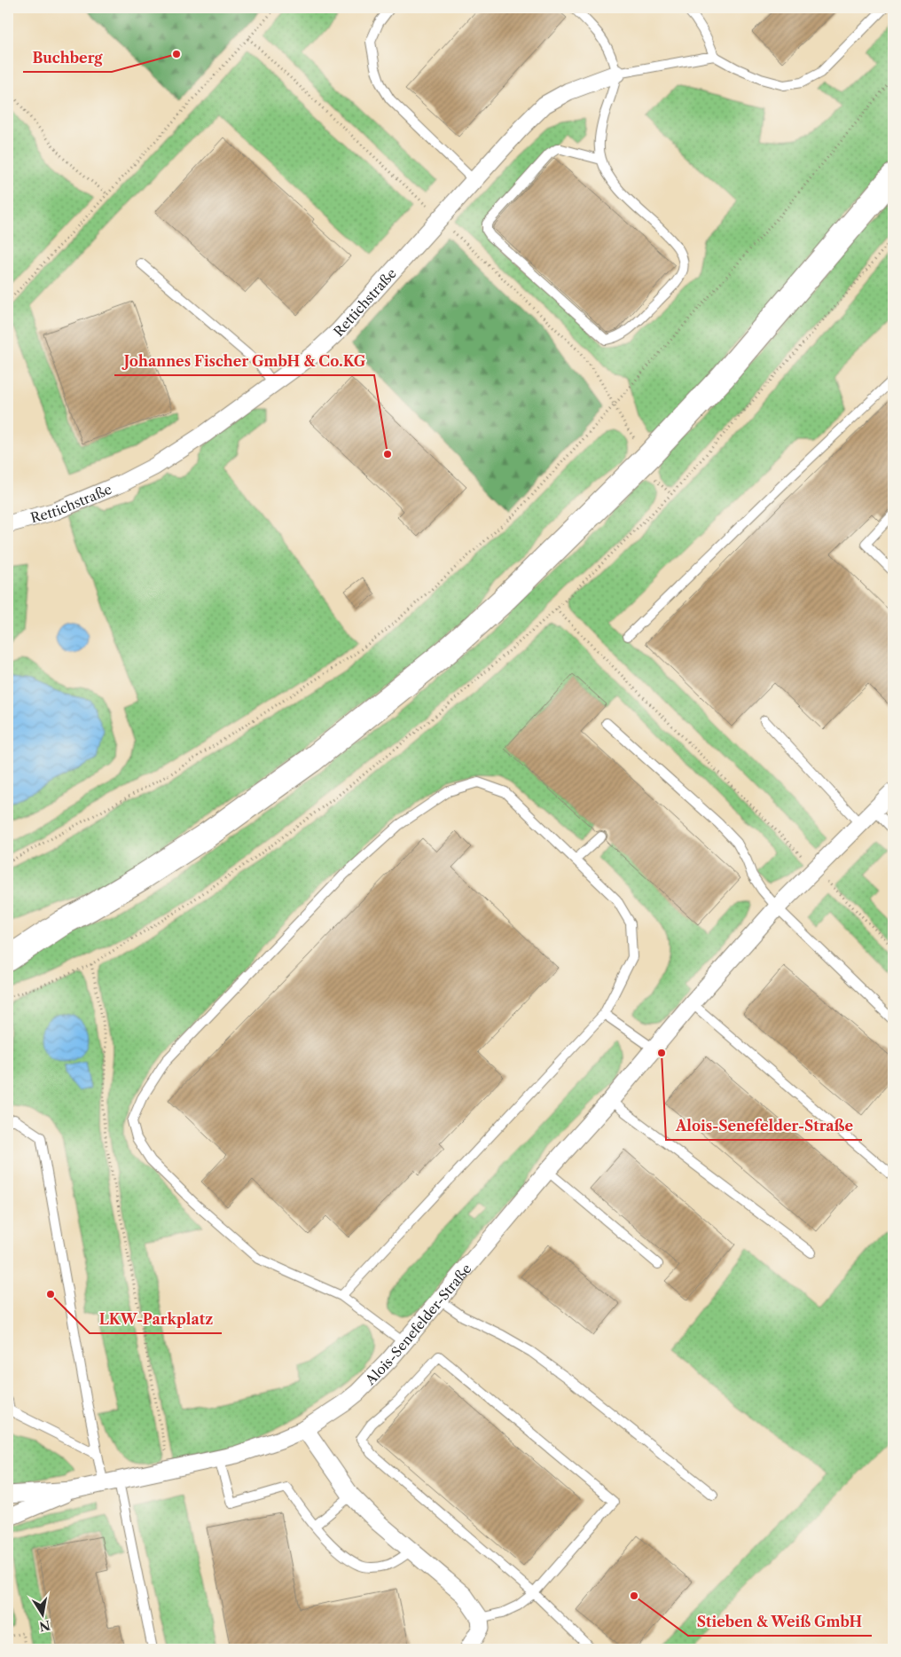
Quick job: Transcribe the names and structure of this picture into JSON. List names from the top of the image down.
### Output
{
  "streets": {
    "street": ["Rettichstraße", "Alois-Senefelder-Straße"]
  },
  "places": [
    "Buchberg",
    "Johannes Fischer GmbH & Co.KG",
    "Alois-Senefelder-Straße",
    "LKW-Parkplatz",
    "Stieben & Weiß GmbH"
  ],
  "north": "bottom"
}
